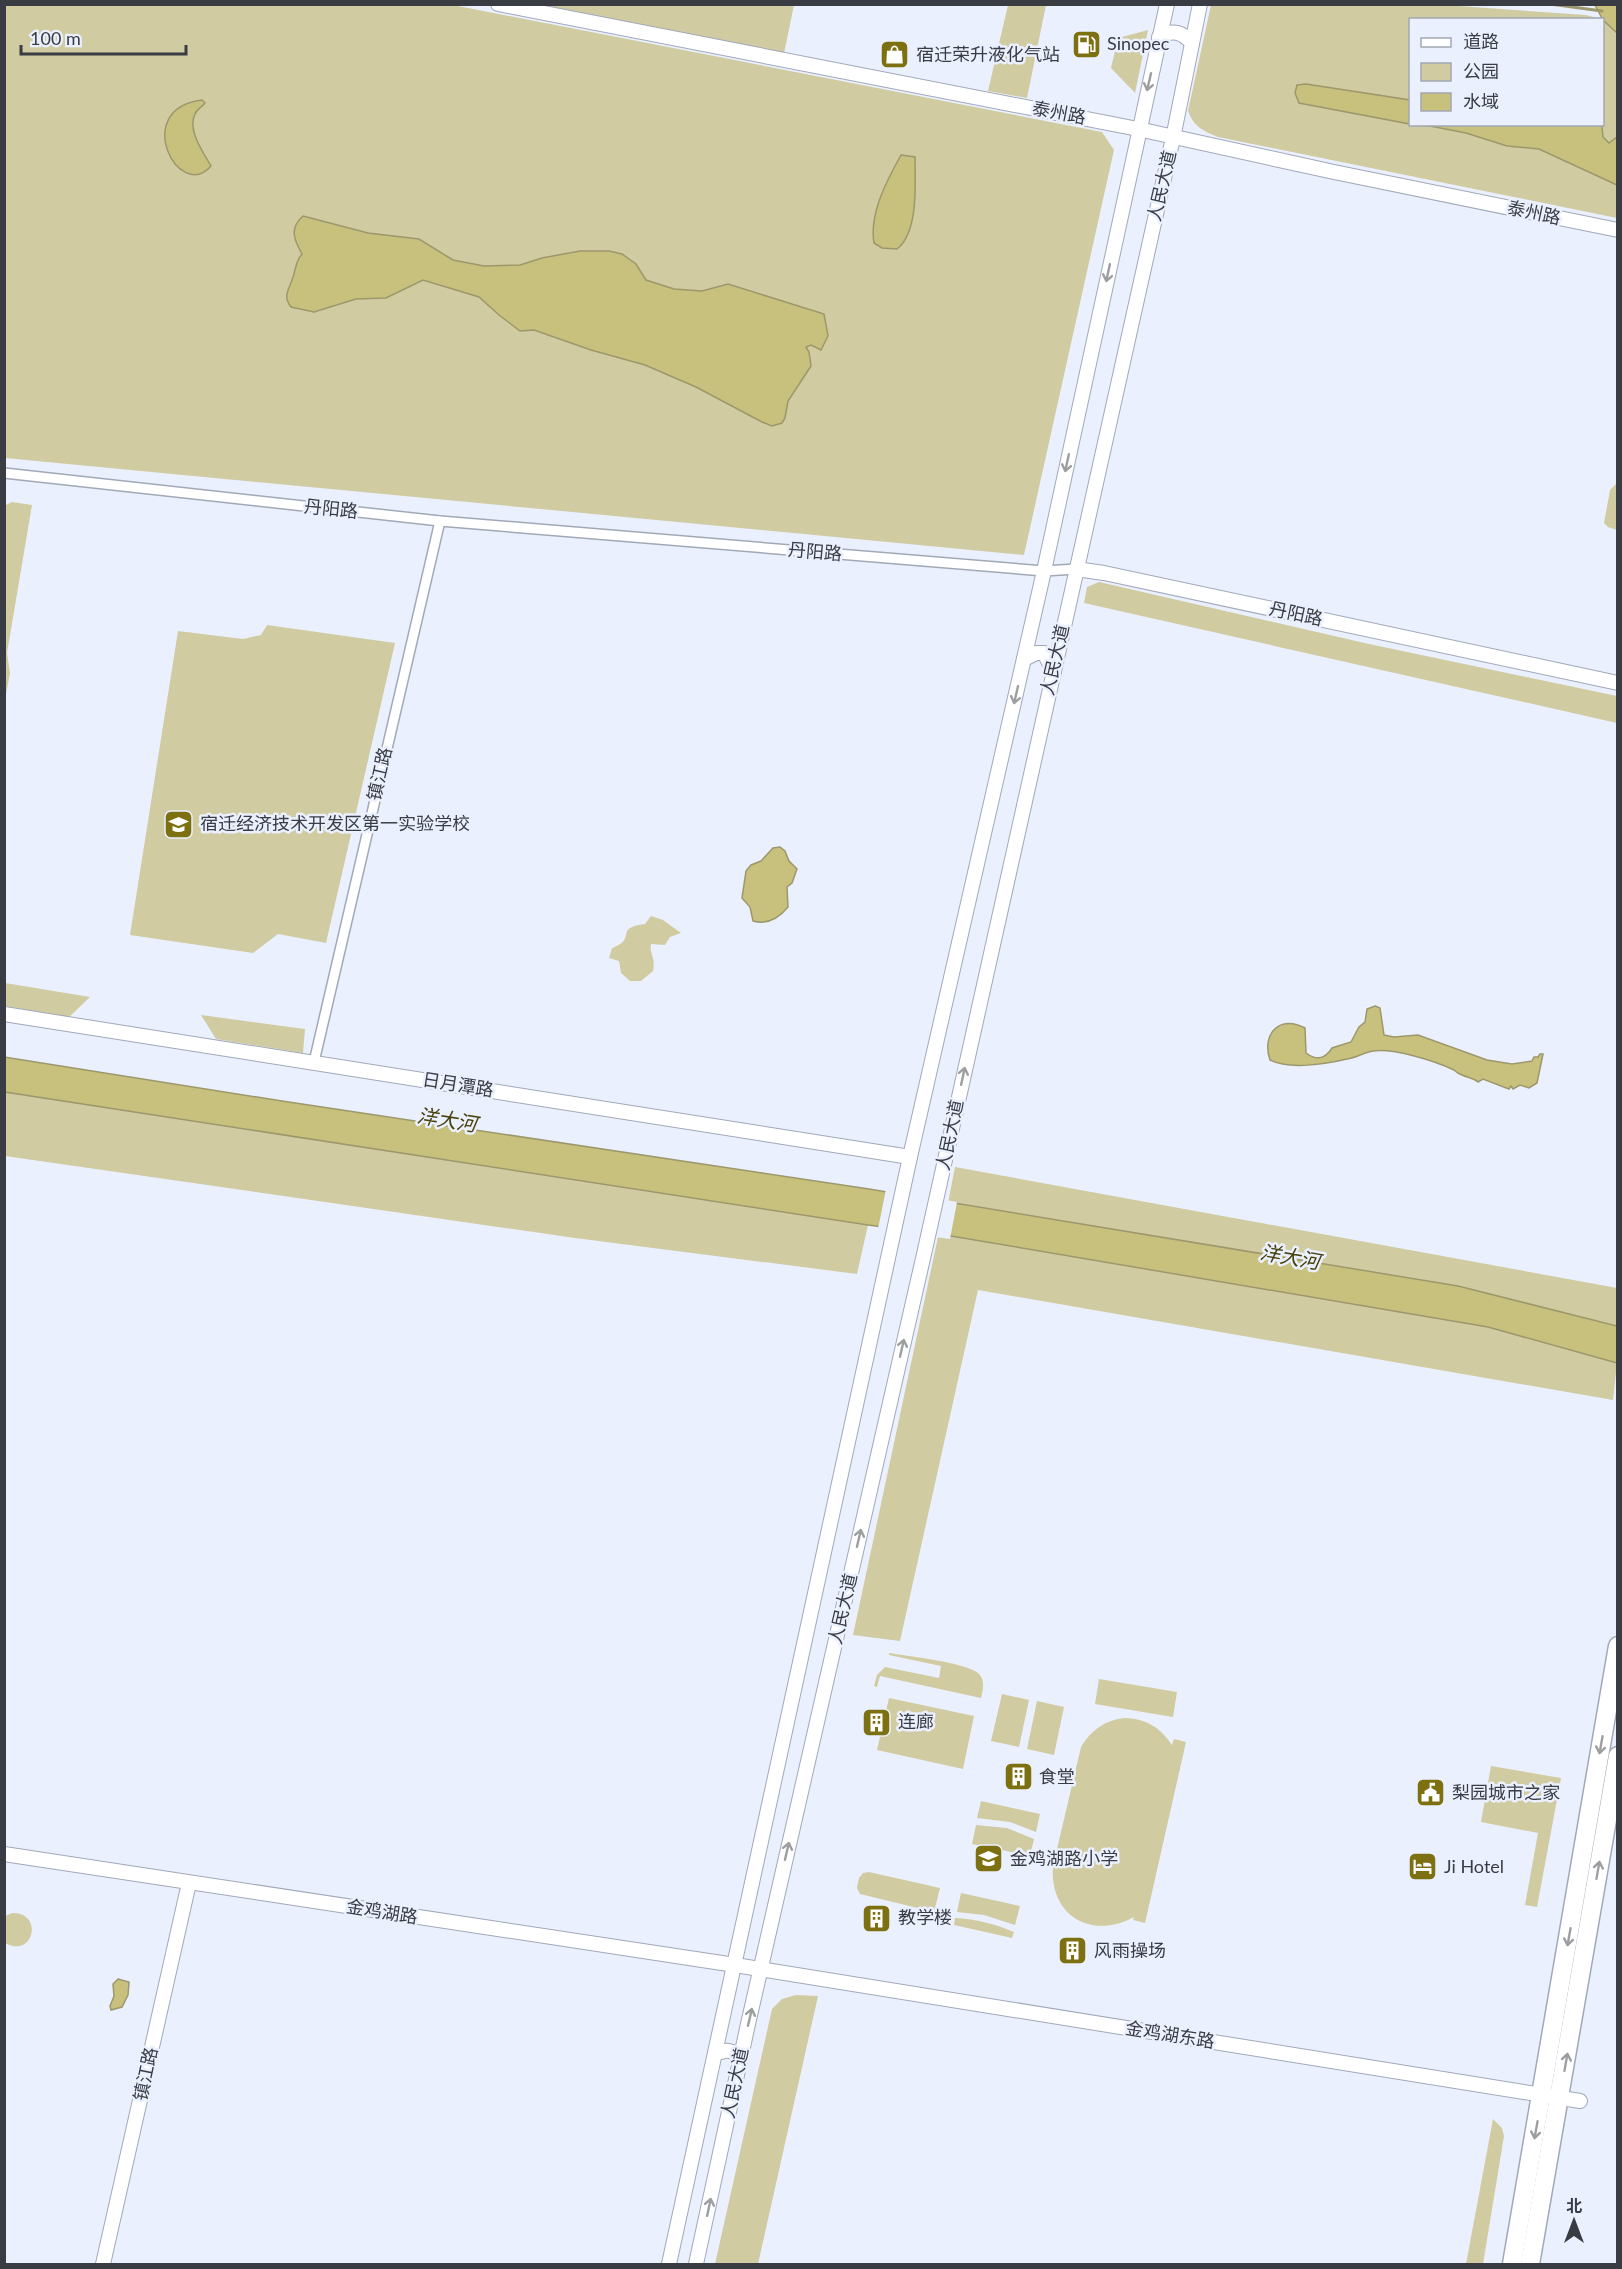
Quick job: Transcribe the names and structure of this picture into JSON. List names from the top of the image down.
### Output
{
  "streets": {
    "main road": [
      "泰州路",
      "人民大道",
      "丹阳路",
      "镇江路",
      "日月潭路",
      "金鸡湖路",
      "金鸡湖东路"
    ]
  },
  "crossings": [
    ["泰州路", "人民大道"],
    ["人民大道", "丹阳路"],
    ["人民大道", "日月潭路"],
    ["人民大道", "金鸡湖路"],
    ["人民大道", "金鸡湖东路"],
    ["丹阳路", "镇江路"],
    ["镇江路", "日月潭路"],
    ["镇江路", "金鸡湖路"],
    ["金鸡湖路", "金鸡湖东路"]
  ],
  "water": ["洋大河"],
  "places": {
    "fuel station": ["Sinopec"],
    "shop": ["宿迁荣升液化气站"],
    "school or university": ["宿迁经济技术开发区第一实验学校", "金鸡湖路小学"],
    "building": [
      "连廊",
      "食堂",
      "教学楼",
      "风雨操场"
    ],
    "public building": ["梨园城市之家"],
    "hotel": ["Ji Hotel"]
  },
  "legend": ["道路", "公园", "水域"],
  "scale_bar": "100 m",
  "north": "top"
}
